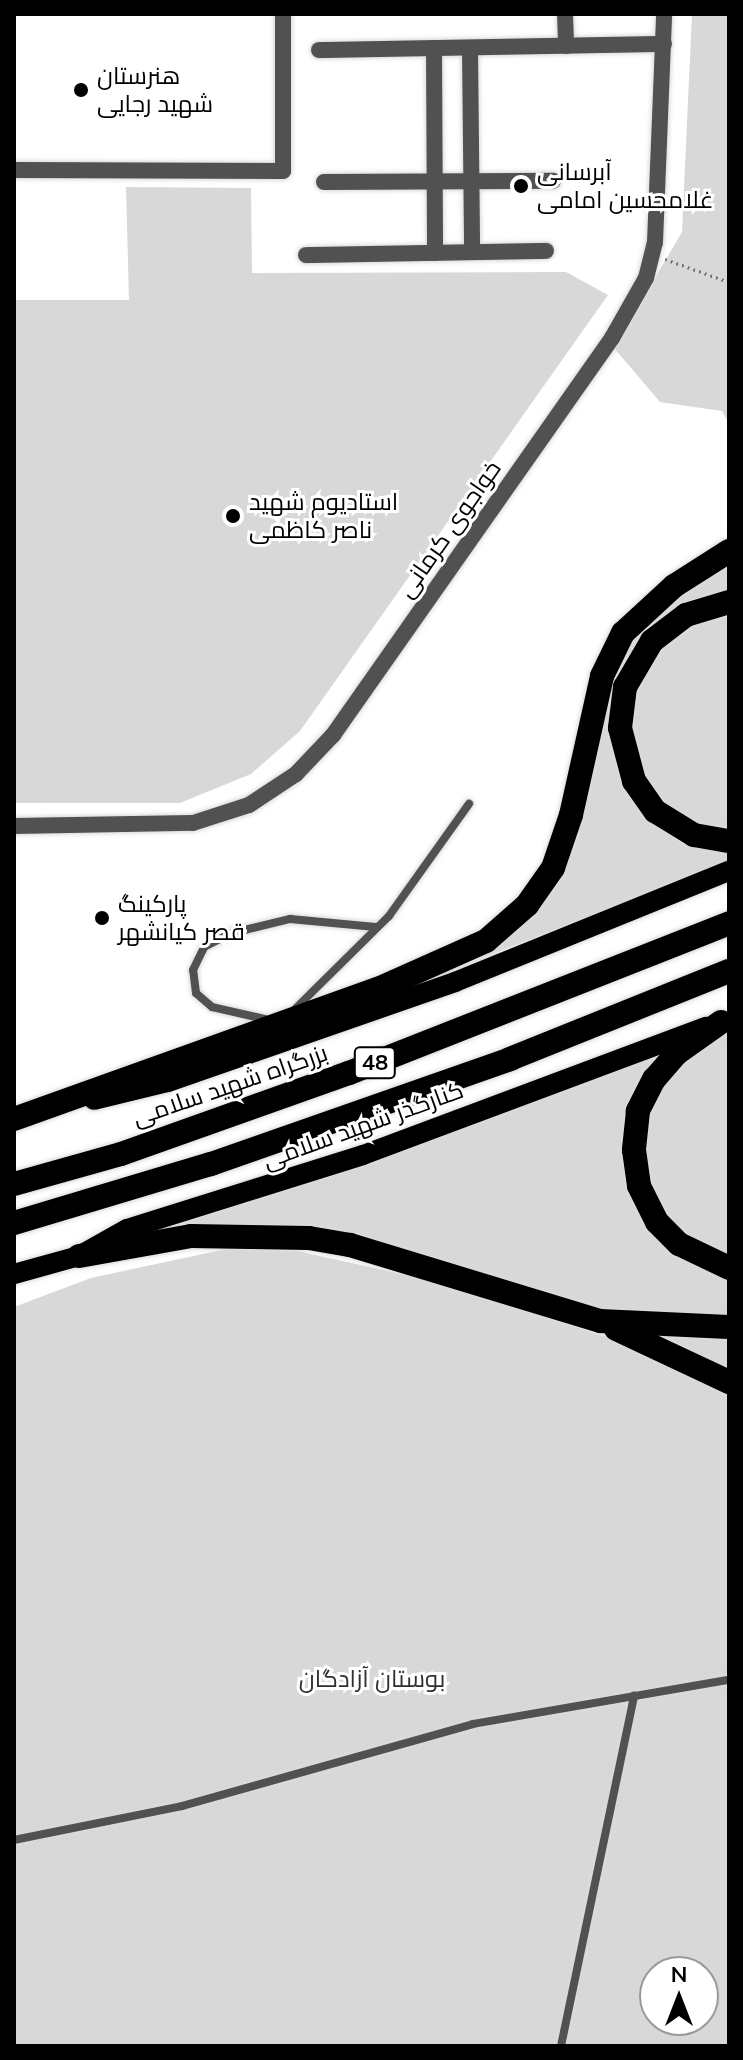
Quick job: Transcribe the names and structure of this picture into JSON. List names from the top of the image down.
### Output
{
  "streets": {
    "highway": ["48", "بزرگراه شهید سلامی"],
    "main road": ["کنارگذر شهید سلامی"],
    "street": ["خواجوی کرمانی"]
  },
  "parks": ["بوستان آزادگان"],
  "places": [
    "هنرستان شهید رجایی",
    "آبرسانی غلامحسین امامی",
    "استادیوم شهید ناصر کاظمی",
    "پارکینگ قصر کیانشهر"
  ],
  "north": "top"
}
